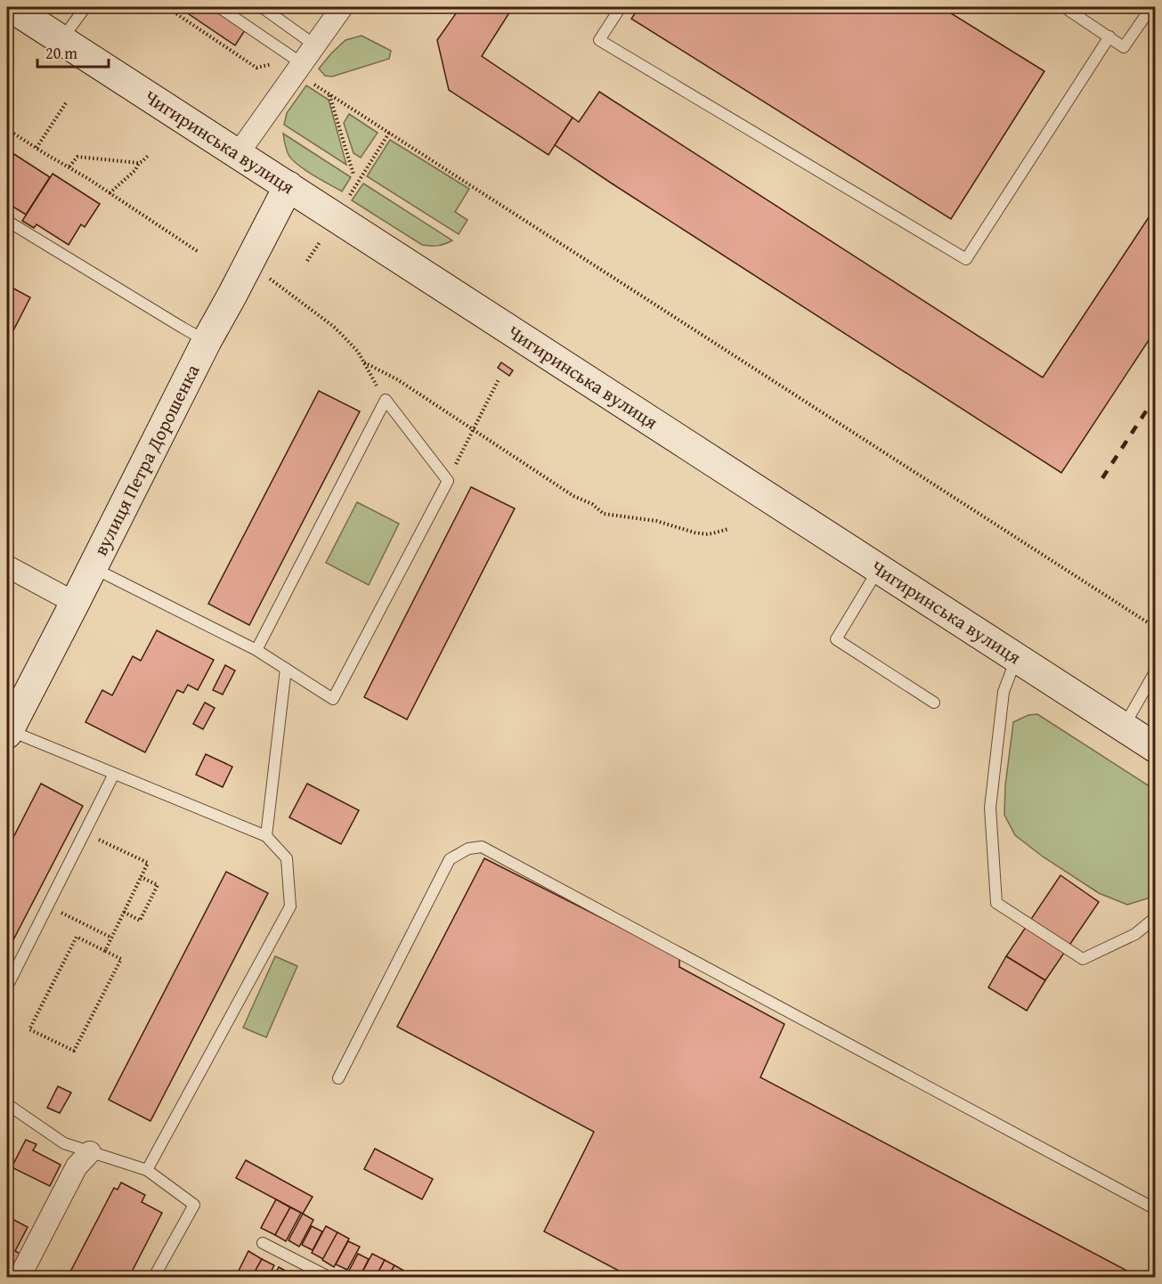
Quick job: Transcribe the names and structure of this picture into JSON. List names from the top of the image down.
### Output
{
  "streets": {
    "main road": ["Чигиринська вулиця", "вулиця Петра Дорошенка"]
  },
  "crossings": [
    ["Чигиринська вулиця", "вулиця Петра Дорошенка"]
  ],
  "scale_bar": "20 m"
}
